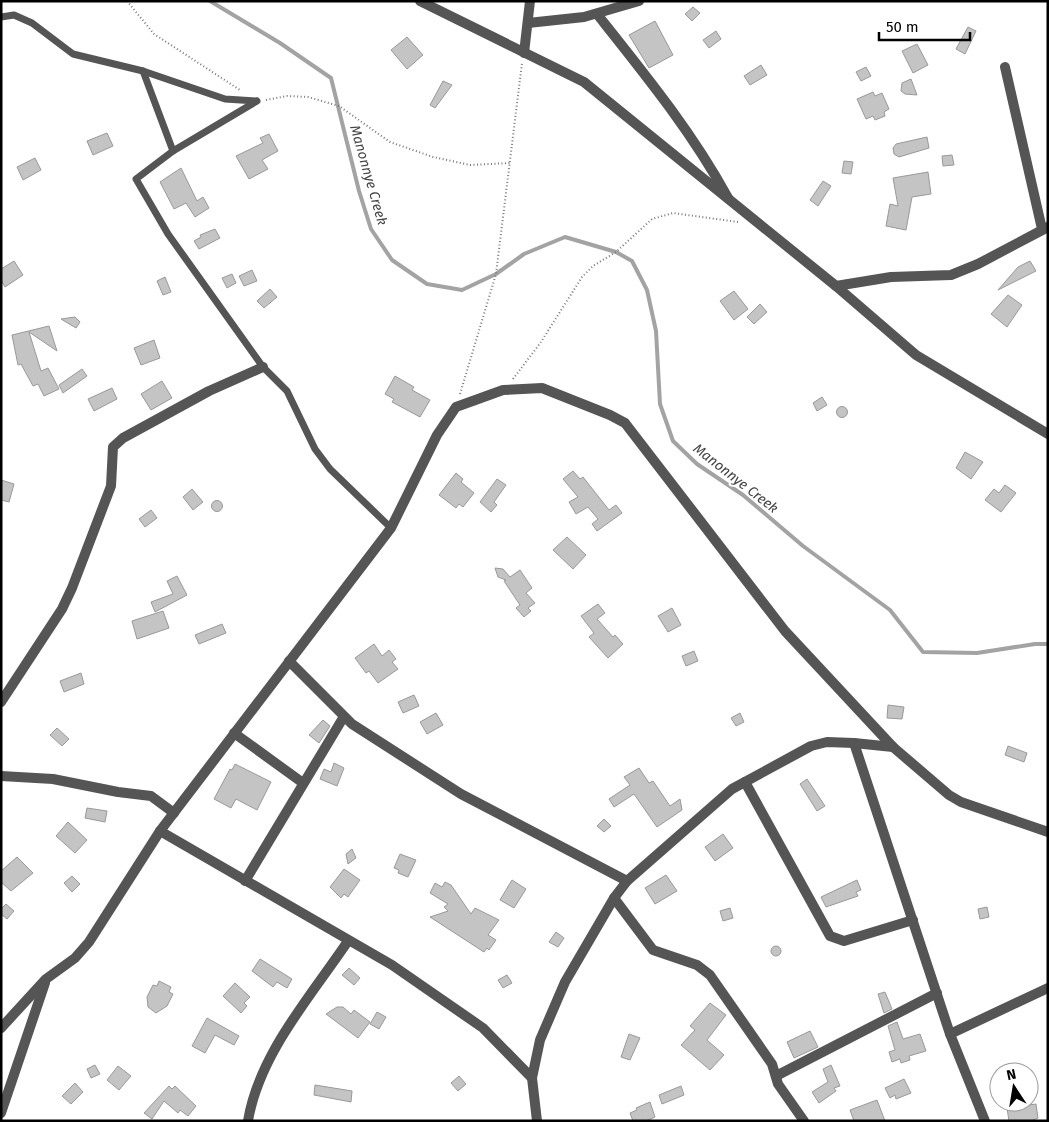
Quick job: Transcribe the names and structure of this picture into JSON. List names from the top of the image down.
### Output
{
  "water": ["Manonnye Creek"],
  "scale_bar": "50 m",
  "north": "top"
}
